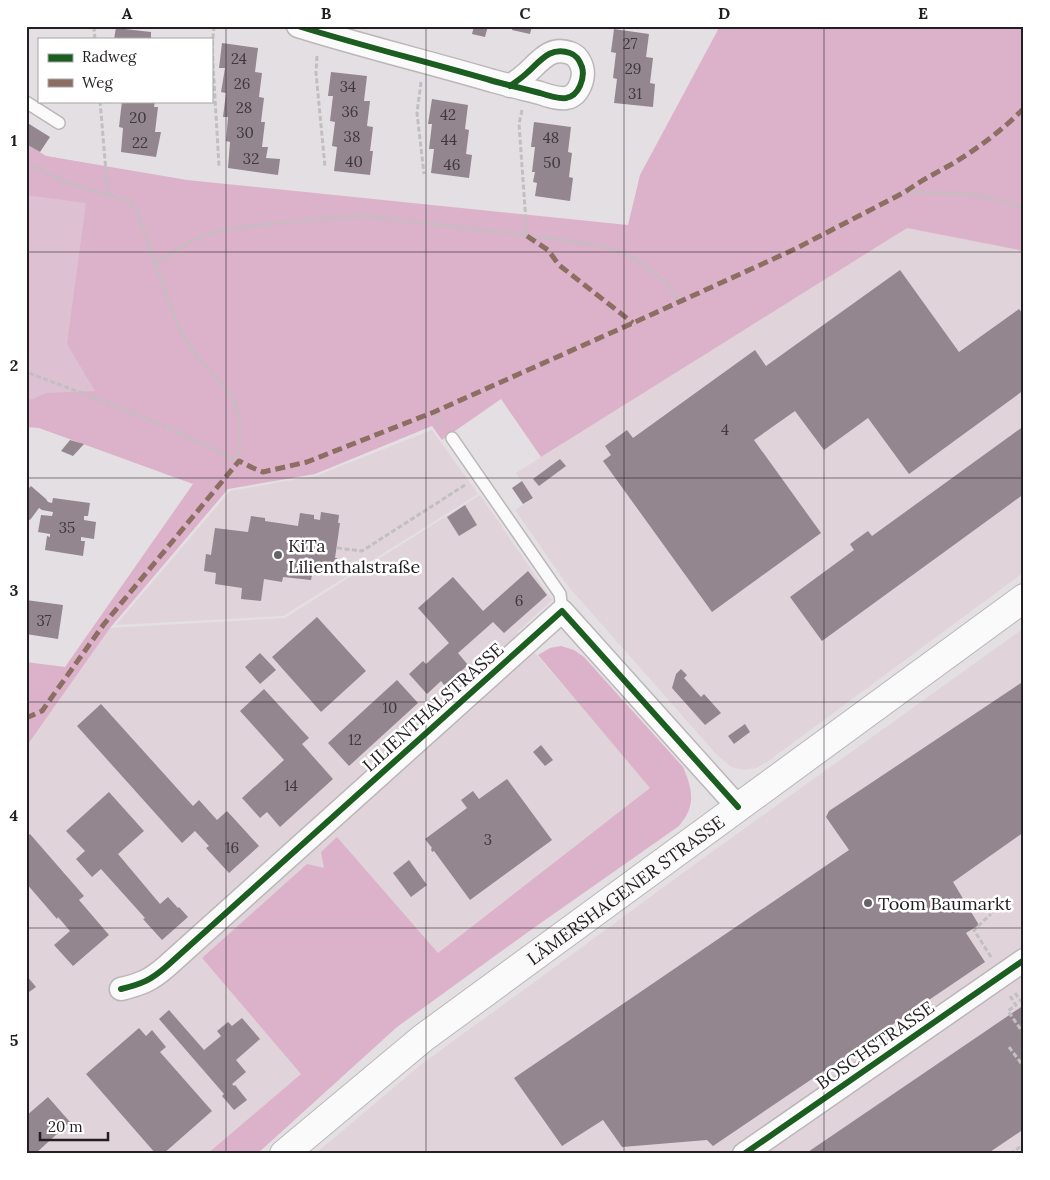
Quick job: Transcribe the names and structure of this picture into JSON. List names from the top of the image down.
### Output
{
  "streets": {
    "main road": ["LÄMERSHAGENER STRASSE"],
    "street": ["LILIENTHALSTRASSE", "BOSCHSTRASSE"]
  },
  "places": ["KiTa Lilienthalstraße", "Toom Baumarkt"],
  "house_numbers": [
    "27",
    "24",
    "29",
    "26",
    "34",
    "31",
    "28",
    "36",
    "42",
    "20",
    "30",
    "38",
    "48",
    "44",
    "22",
    "32",
    "40",
    "50",
    "46",
    "4",
    "35",
    "6",
    "37",
    "10",
    "12",
    "14",
    "3",
    "16"
  ],
  "legend": ["Radweg", "Weg"],
  "scale_bar": "20 m",
  "grid": {
    "columns": [
      "A",
      "B",
      "C",
      "D",
      "E"
    ],
    "rows": [
      "1",
      "2",
      "3",
      "4",
      "5"
    ]
  }
}
